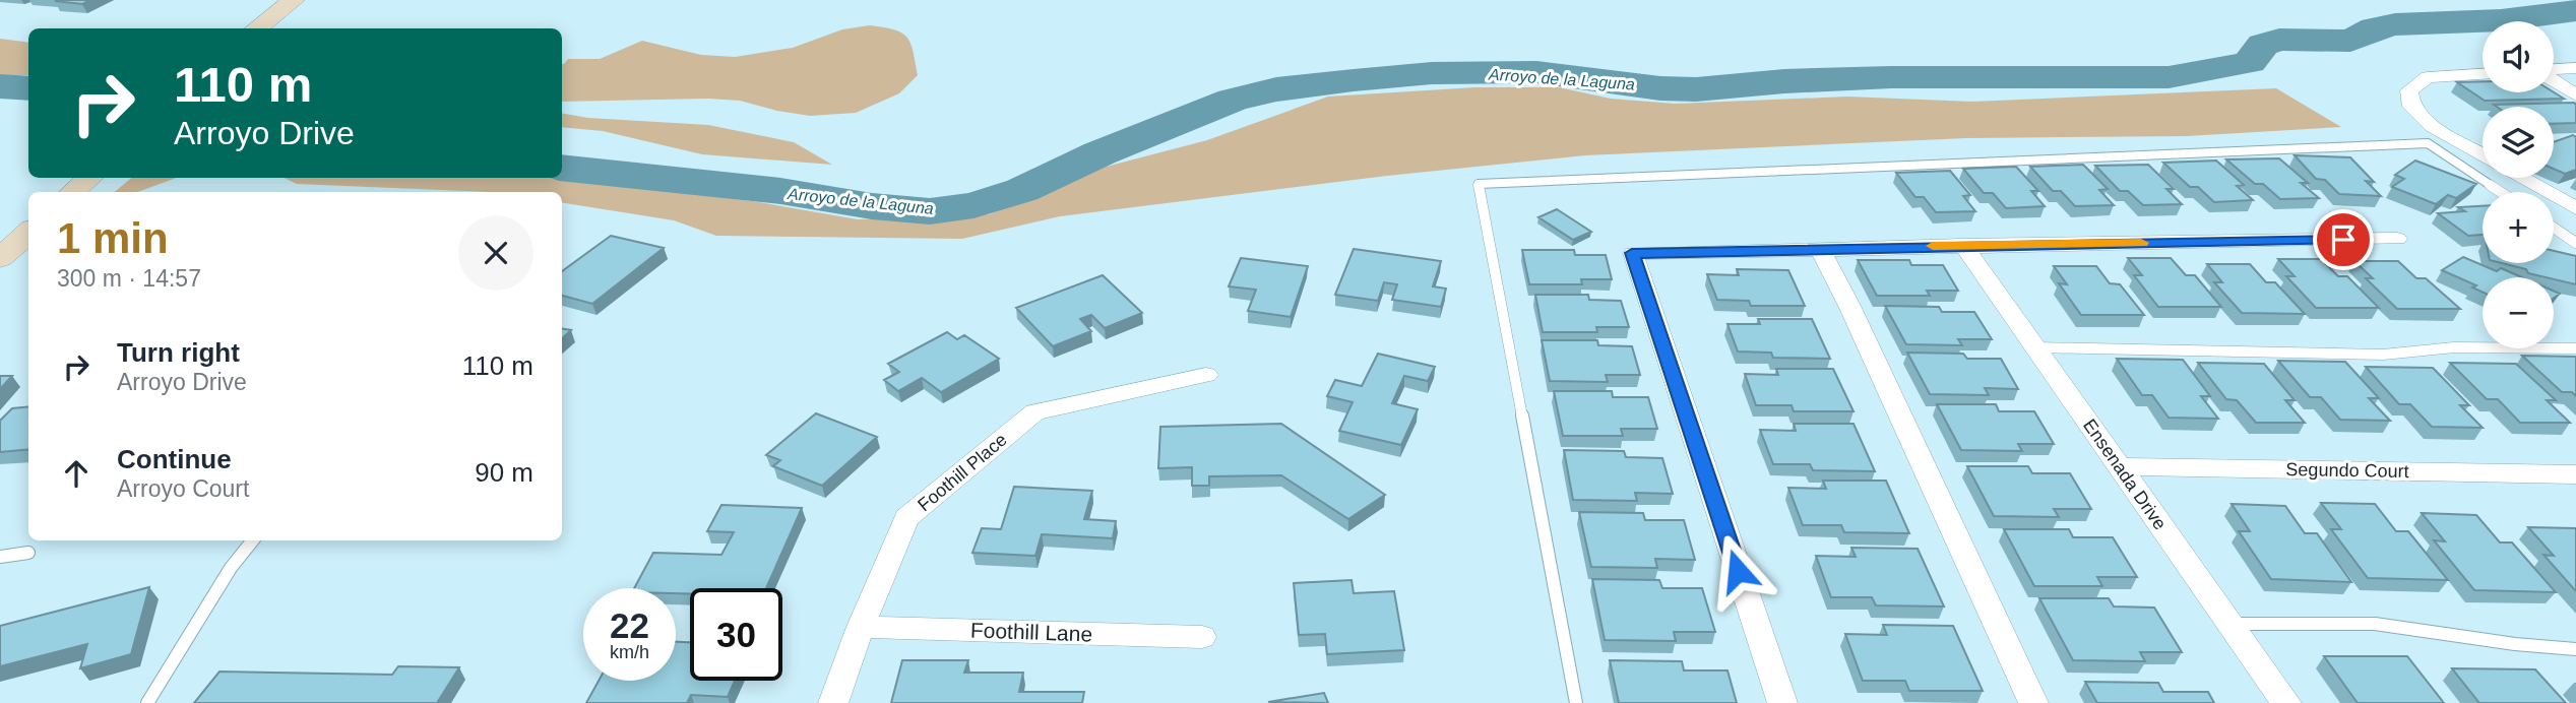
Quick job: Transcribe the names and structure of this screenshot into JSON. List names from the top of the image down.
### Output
{
  "streets": {
    "street": [
      "Segundo Court",
      "Foothill Place",
      "Ensenada Drive",
      "Foothill Lane"
    ]
  },
  "crossings": [
    ["Segundo Court", "Ensenada Drive"],
    ["Foothill Place", "Foothill Lane"]
  ],
  "water": ["Arroyo de la Laguna"],
  "page": {
    "map_buttons": ["+", "−"],
    "turn": ["110 m", "Arroyo Drive"],
    "heading": ["1 min", "300 m · 14:57"],
    "list": [
      {
        "name": "Turn right",
        "note": "Arroyo Drive",
        "value": "110 m"
      },
      {
        "name": "Continue",
        "note": "Arroyo Court",
        "value": "90 m"
      }
    ],
    "speed": "22 km/h",
    "limit": "30"
  }
}
